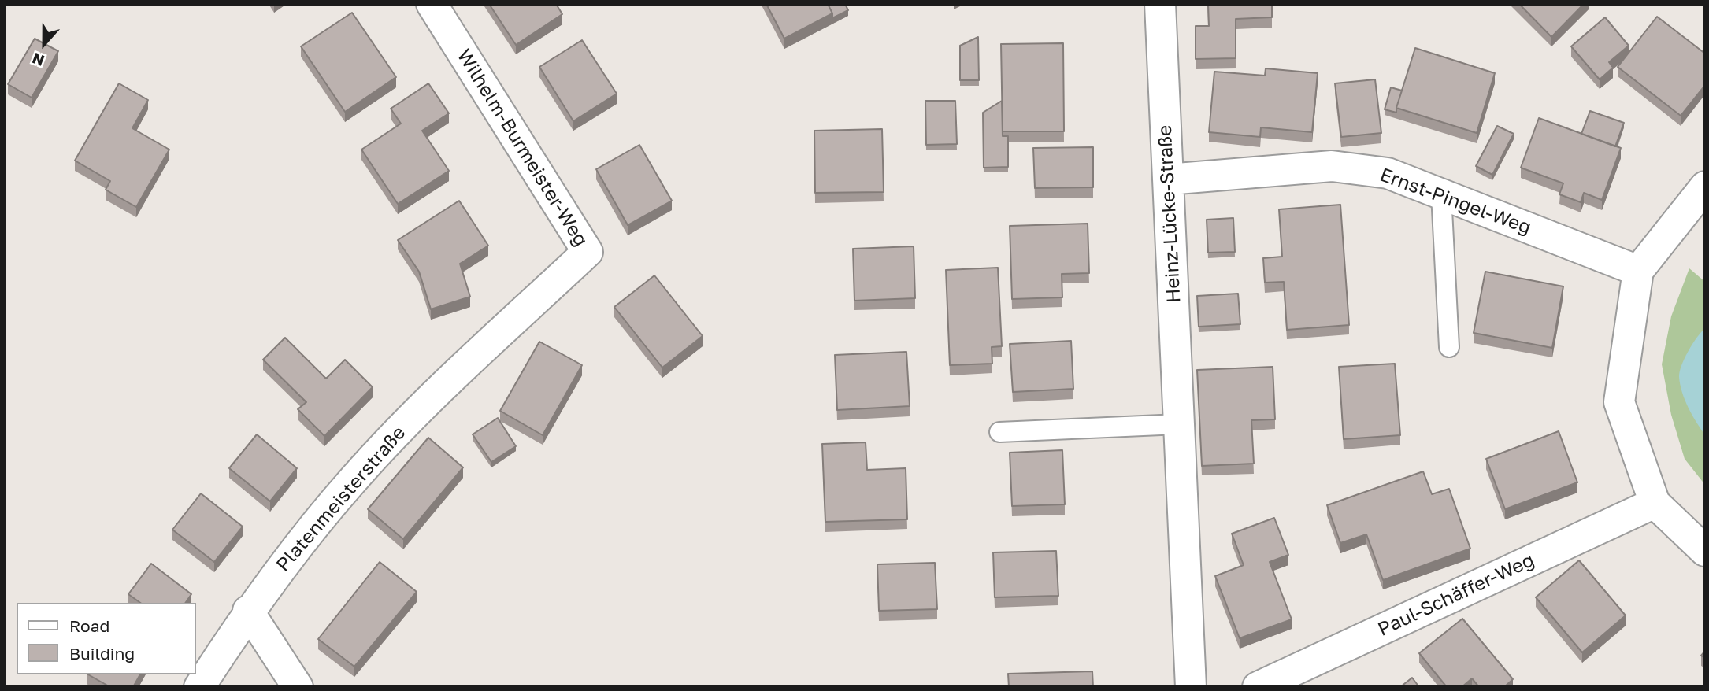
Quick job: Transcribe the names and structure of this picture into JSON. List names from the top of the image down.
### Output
{
  "streets": {
    "street": [
      "Wilhelm-Burmeister-Weg",
      "Ernst-Pingel-Weg",
      "Heinz-Lücke-Straße",
      "Platenmeisterstraße",
      "Paul-Schäffer-Weg"
    ]
  },
  "crossings": [
    ["Wilhelm-Burmeister-Weg", "Platenmeisterstraße"],
    ["Ernst-Pingel-Weg", "Heinz-Lücke-Straße"]
  ],
  "legend": ["Road", "Building"],
  "north": "bottom"
}
